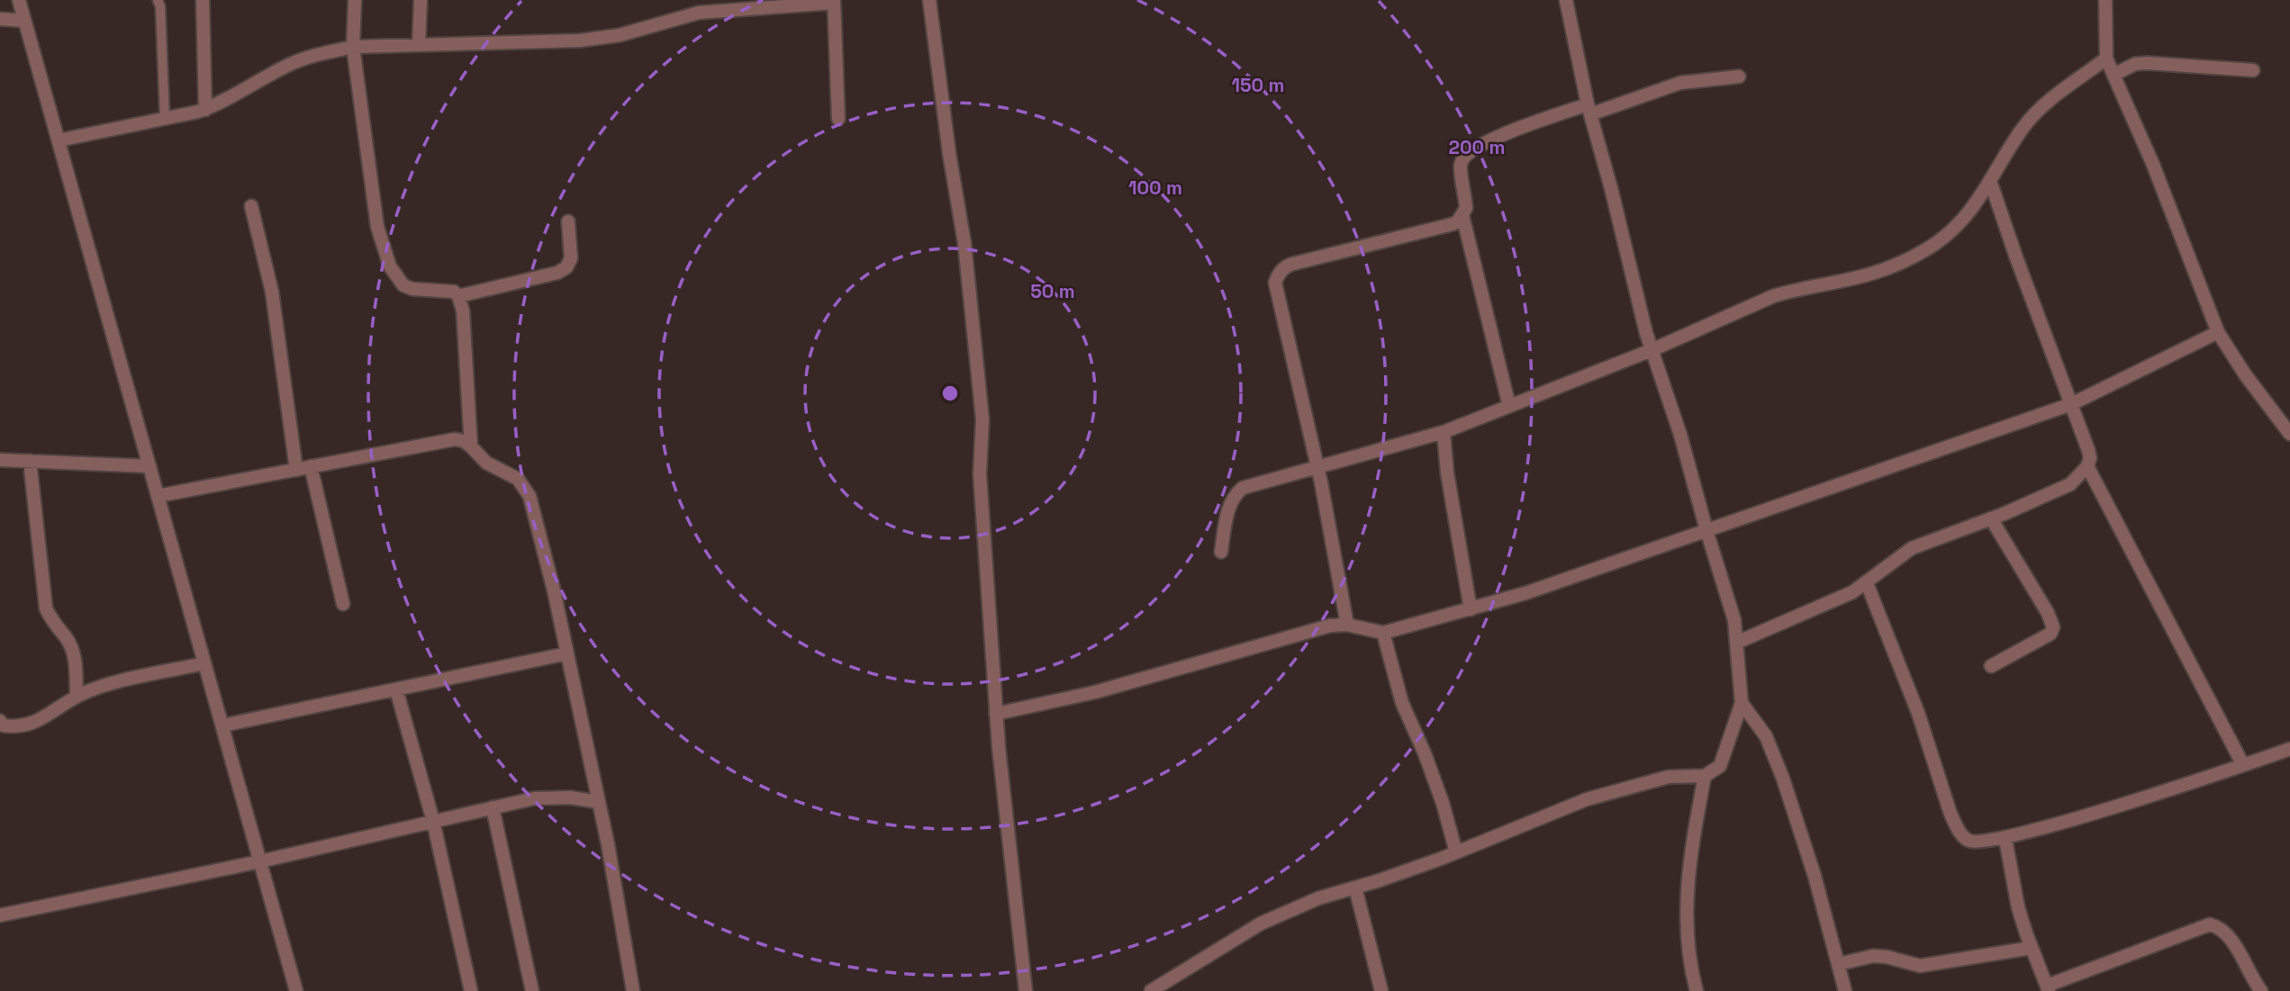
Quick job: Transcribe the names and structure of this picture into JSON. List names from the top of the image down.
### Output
{
  "rings": [
    "150 m",
    "200 m",
    "100 m",
    "50 m"
  ]
}
